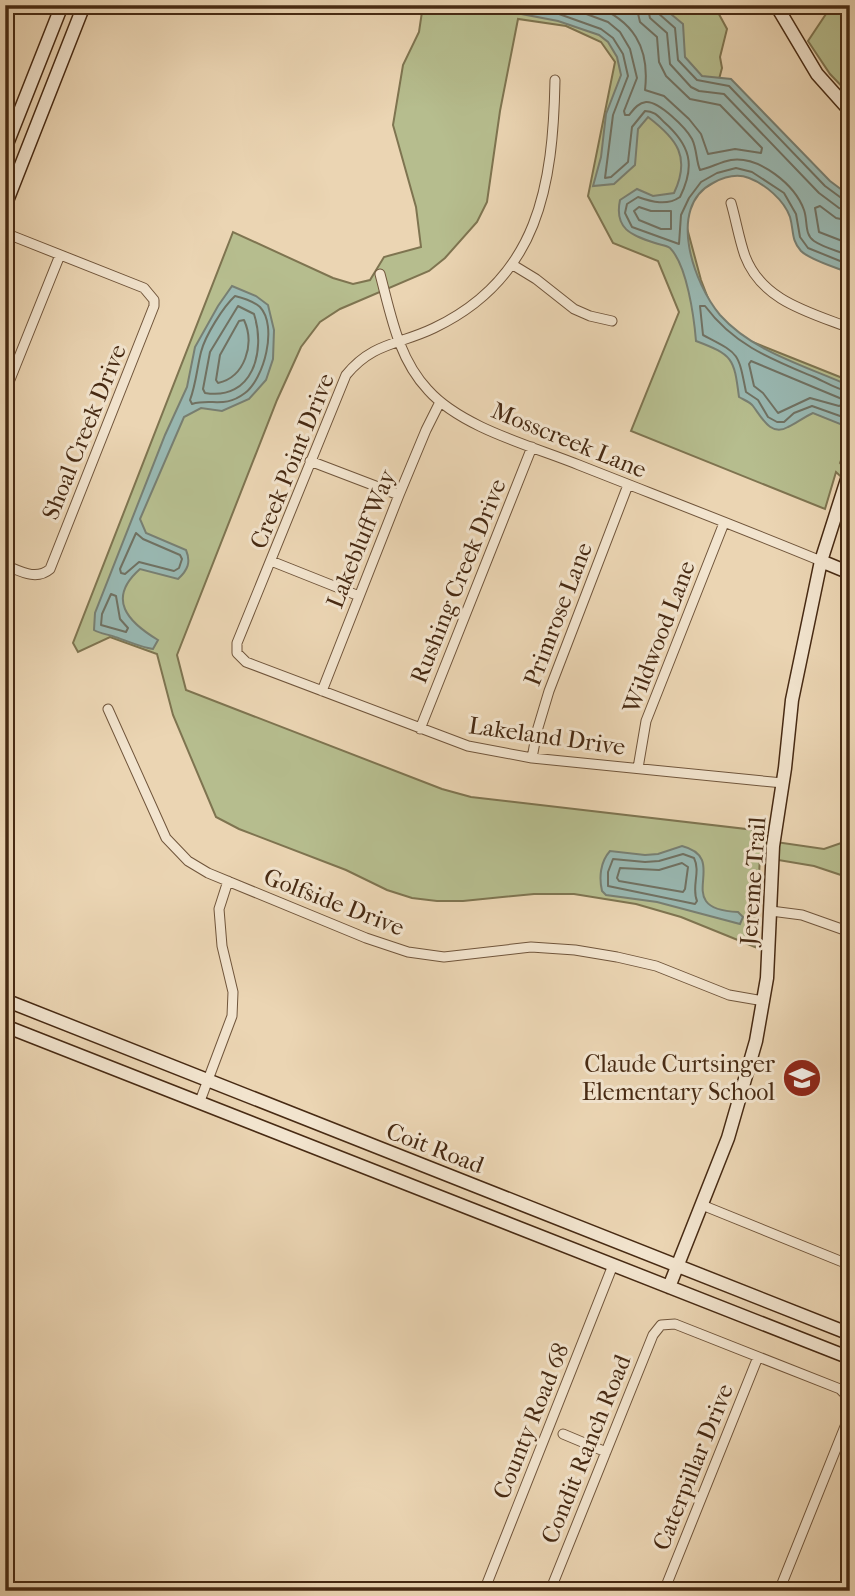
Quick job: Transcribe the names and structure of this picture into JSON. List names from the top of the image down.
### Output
{
  "streets": {
    "main road": ["Jereme Trail", "Coit Road"],
    "street": [
      "Shoal Creek Drive",
      "Mosscreek Lane",
      "Creek Point Drive",
      "Lakebluff Way",
      "Rushing Creek Drive",
      "Primrose Lane",
      "Wildwood Lane",
      "Lakeland Drive",
      "Golfside Drive",
      "County Road 68",
      "Condit Ranch Road",
      "Caterpillar Drive"
    ]
  },
  "crossings": [
    ["Mosscreek Lane", "Creek Point Drive"],
    ["Mosscreek Lane", "Lakebluff Way"],
    ["Mosscreek Lane", "Rushing Creek Drive"],
    ["Mosscreek Lane", "Primrose Lane"],
    ["Mosscreek Lane", "Wildwood Lane"],
    ["Mosscreek Lane", "Jereme Trail"],
    ["Creek Point Drive", "Lakeland Drive"],
    ["Lakebluff Way", "Lakeland Drive"],
    ["Rushing Creek Drive", "Lakeland Drive"],
    ["Primrose Lane", "Lakeland Drive"],
    ["Wildwood Lane", "Lakeland Drive"],
    ["Lakeland Drive", "Jereme Trail"],
    ["Jereme Trail", "Golfside Drive"],
    ["Jereme Trail", "Coit Road"],
    ["Coit Road", "County Road 68"],
    ["Condit Ranch Road", "Caterpillar Drive"]
  ],
  "places": {
    "school or university": ["Claude Curtsinger Elementary School"]
  }
}
